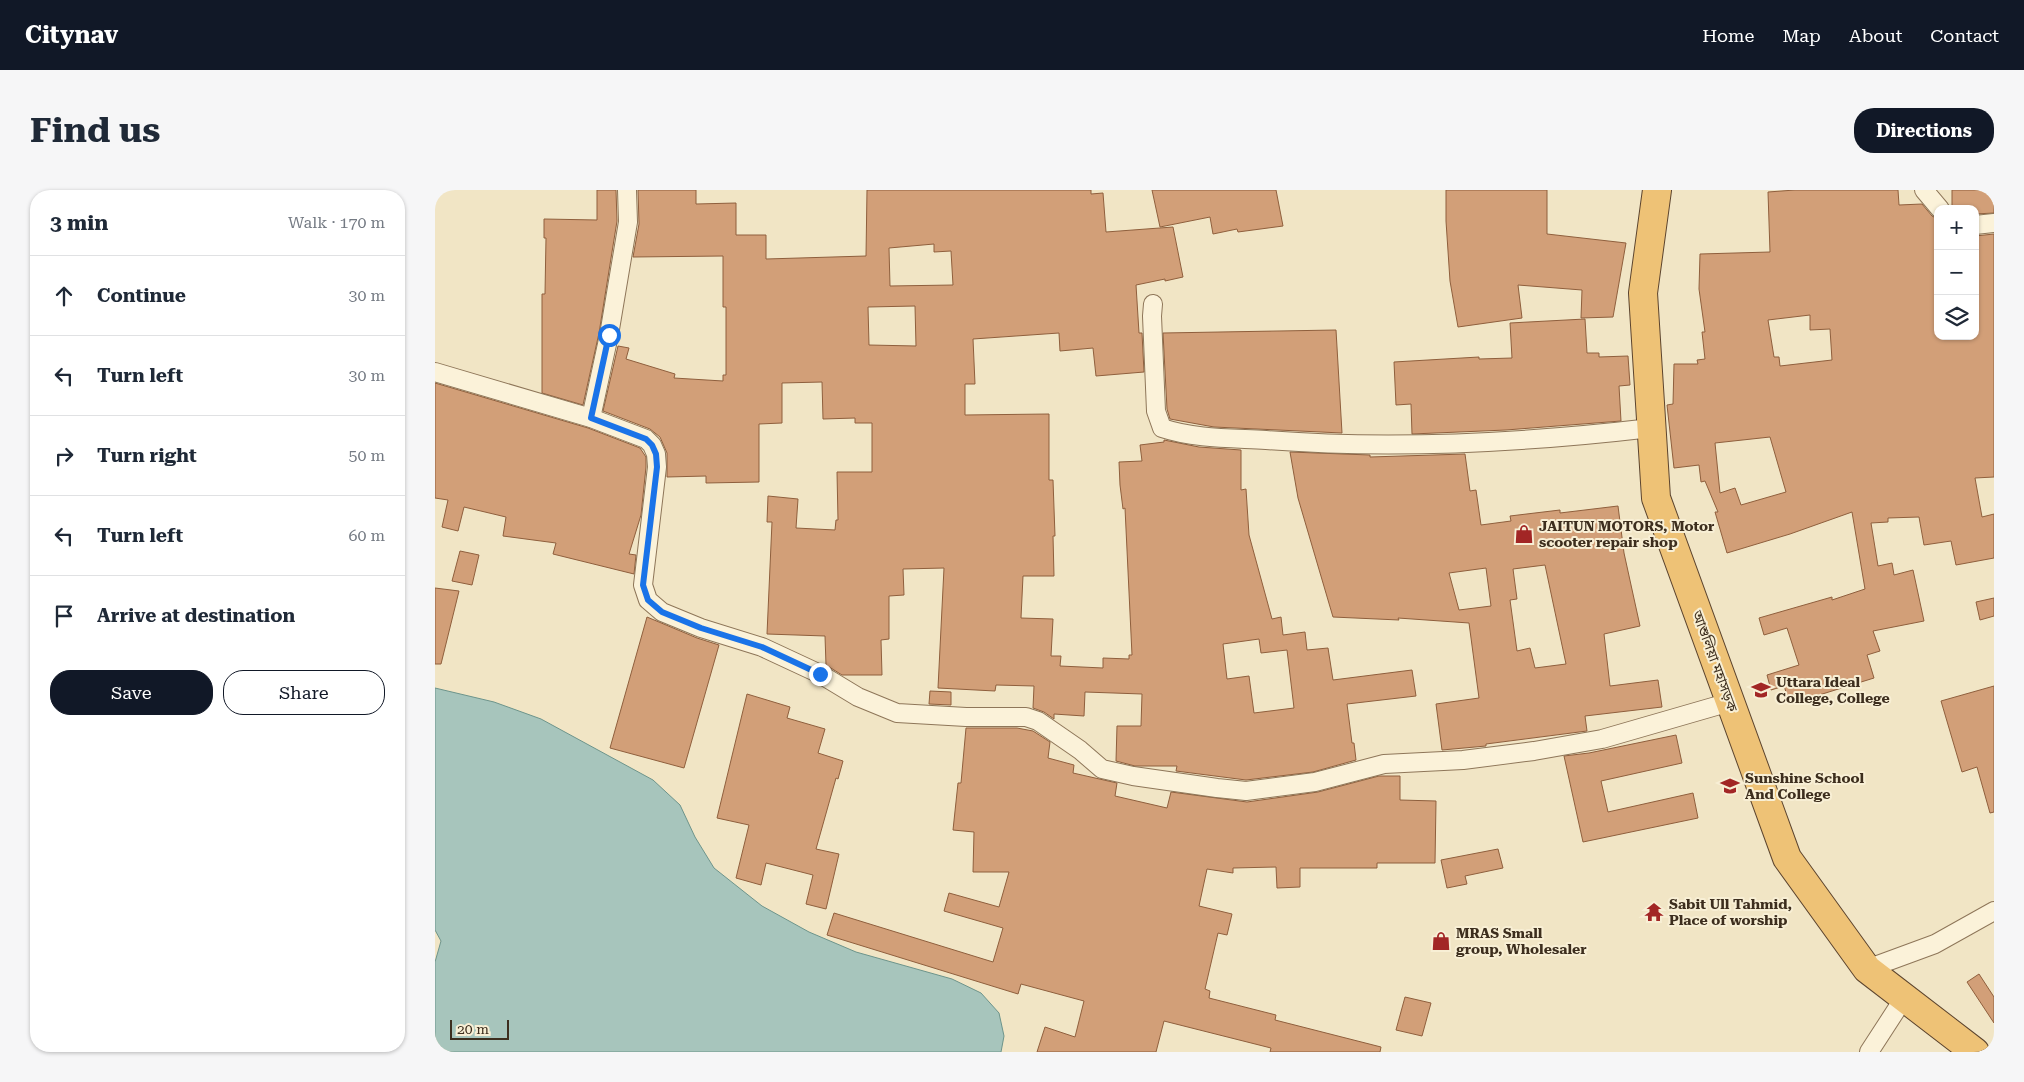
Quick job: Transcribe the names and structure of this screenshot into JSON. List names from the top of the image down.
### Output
{
  "streets": {
    "highway": ["আশুলিয়া মহাসড়ক"]
  },
  "places": {
    "shop": ["JAITUN MOTORS, Motor scooter repair shop", "MRAS Small group, Wholesaler"],
    "school or university": ["Uttara Ideal College, College", "Sunshine School And College"],
    "temple": ["Sabit Ull Tahmid, Place of worship"]
  },
  "scale_bar": "20 m",
  "page": {
    "header": "Citynav",
    "nav": [
      "Home",
      "Map",
      "About",
      "Contact"
    ],
    "buttons": [
      "Directions",
      ["Save", "Share"]
    ],
    "title": "Find us",
    "heading": ["3 min", "Walk · 170 m"],
    "map_buttons": ["+", "−"],
    "list": [
      ["Continue", "30 m"],
      ["Turn left", "30 m"],
      ["Turn right", "50 m"],
      ["Turn left", "60 m"],
      "Arrive at destination"
    ],
    "scale": "20 m"
  }
}
